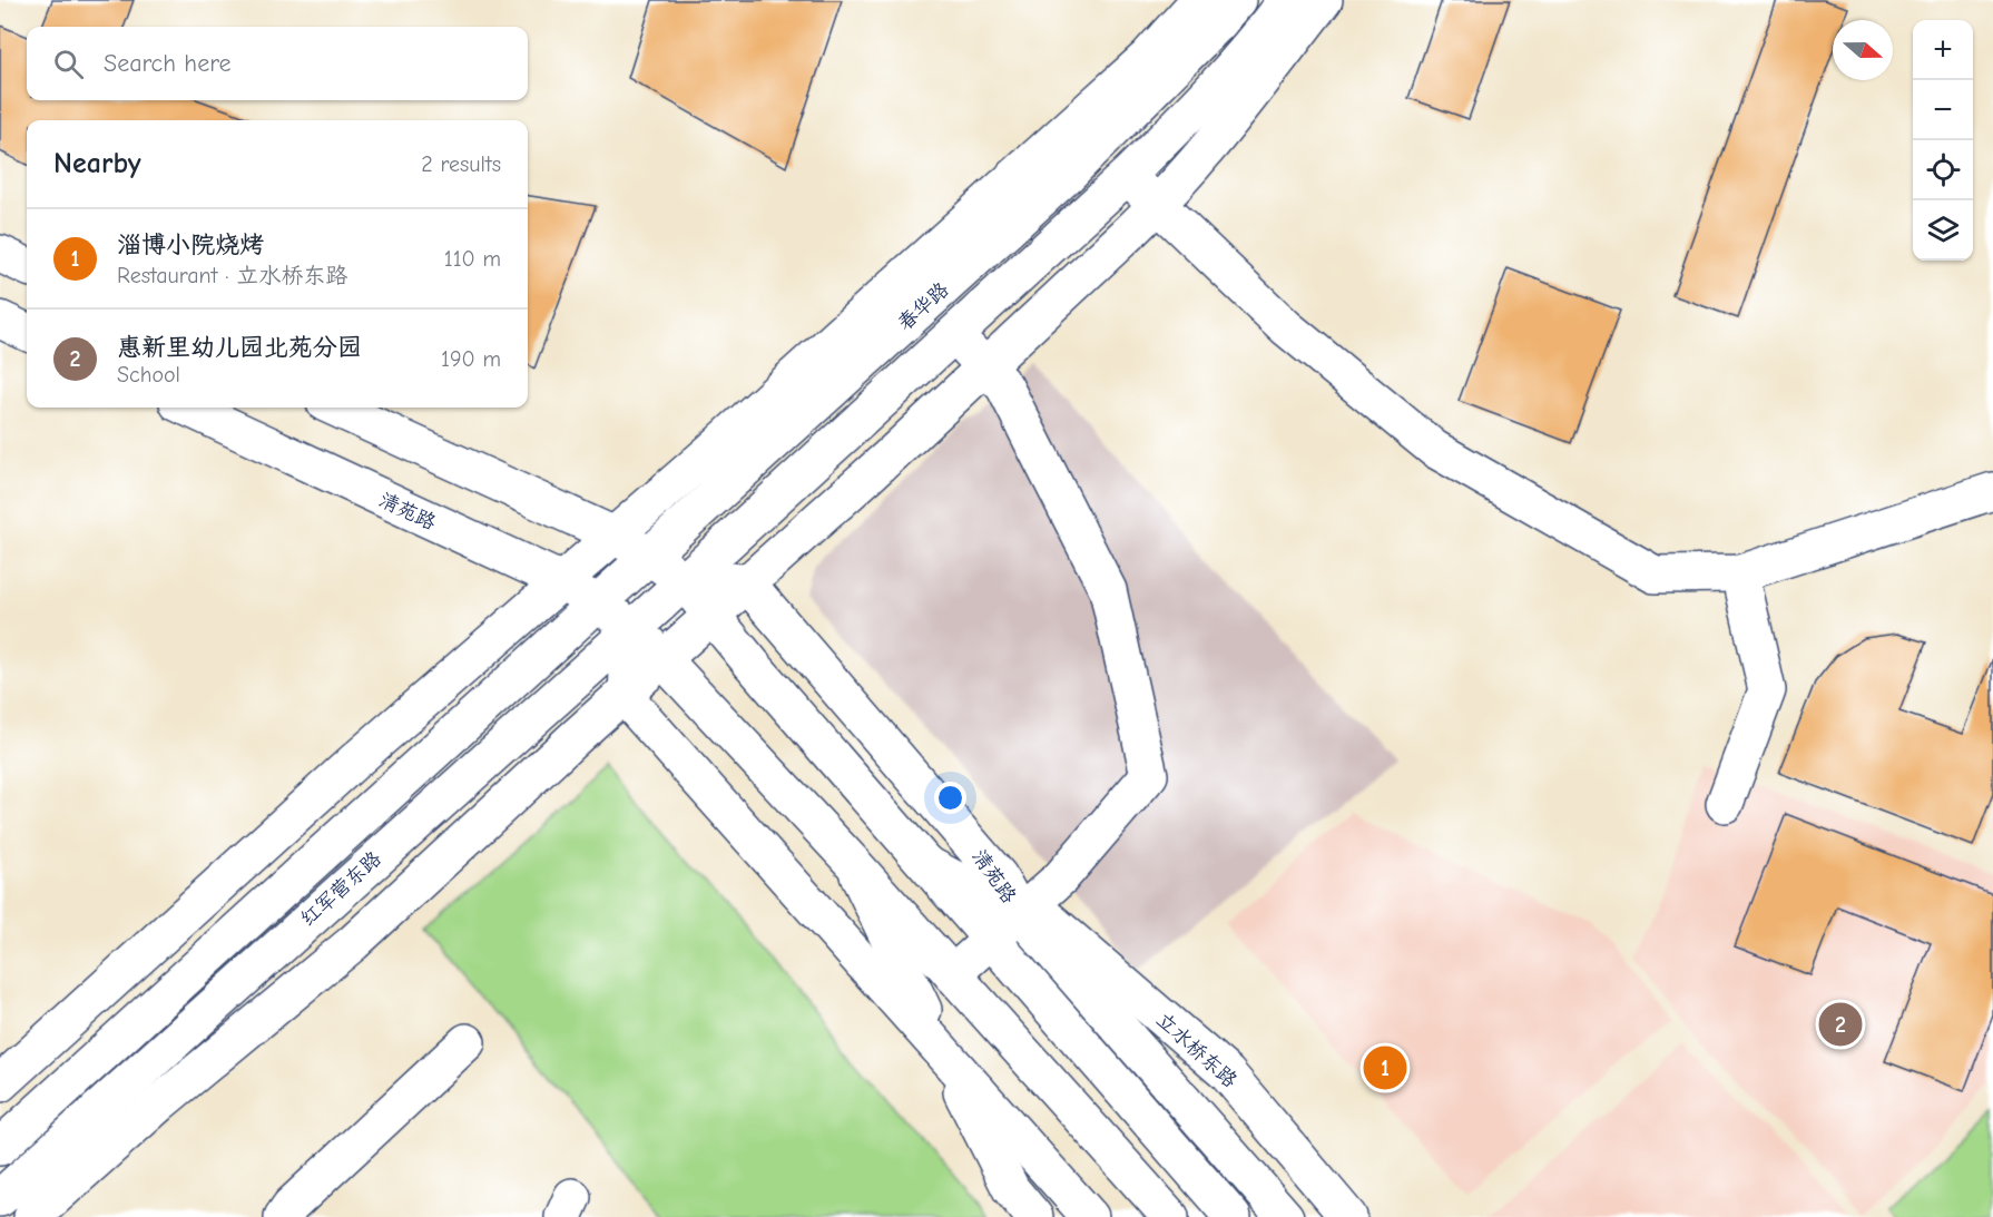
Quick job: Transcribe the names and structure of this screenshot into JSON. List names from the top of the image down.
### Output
{
  "streets": {
    "street": [
      "春华路",
      "清苑路",
      "红军营东路",
      "立水桥东路"
    ]
  },
  "crossings": [
    ["春华路", "清苑路"],
    ["春华路", "红军营东路"],
    ["清苑路", "红军营东路"],
    ["清苑路", "立水桥东路"]
  ],
  "north": "right",
  "page": {
    "map_buttons": ["+", "−"],
    "search": "Search here",
    "heading": ["Nearby", "2 results"],
    "list": [
      {
        "mark": "1",
        "name": "淄博小院烧烤",
        "note": "Restaurant · 立水桥东路",
        "value": "110 m"
      },
      {
        "mark": "2",
        "name": "惠新里幼儿园北苑分园",
        "note": "School",
        "value": "190 m"
      }
    ],
    "pins": ["2", "1"]
  }
}
